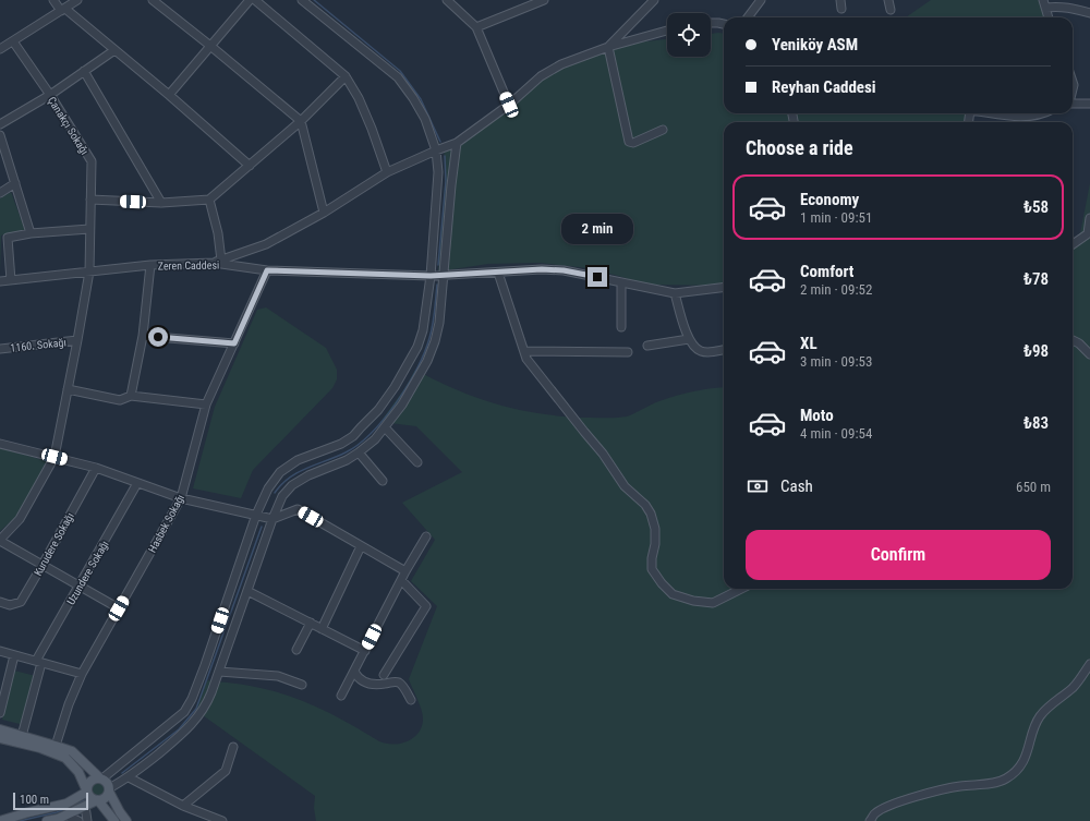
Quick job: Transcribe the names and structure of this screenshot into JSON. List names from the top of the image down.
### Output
{
  "streets": {
    "street": [
      "Çanakçı Sokağı",
      "Zeren Caddesi",
      "1160. Sokağı",
      "Hasbek Sokağı",
      "Kurudere Sokağı",
      "Uzundere Sokağı"
    ]
  },
  "crossings": [
    ["Çanakçı Sokağı", "Zeren Caddesi"],
    ["Çanakçı Sokağı", "1160. Sokağı"],
    ["Zeren Caddesi", "Hasbek Sokağı"]
  ],
  "scale_bar": "100 m",
  "page": {
    "banner": ["Yeniköy ASM", "Reyhan Caddesi"],
    "heading": "Choose a ride",
    "list": [
      {
        "name": "Economy",
        "note": "1 min · 09:51",
        "value": "₺58"
      },
      {
        "name": "Comfort",
        "note": "2 min · 09:52",
        "value": "₺78"
      },
      {
        "name": "XL",
        "note": "3 min · 09:53",
        "value": "₺98"
      },
      {
        "name": "Moto",
        "note": "4 min · 09:54",
        "value": "₺83"
      }
    ],
    "bubble": "2 min",
    "pay": ["Cash", "650 m"],
    "buttons": "Confirm",
    "scale": "100 m"
  }
}
